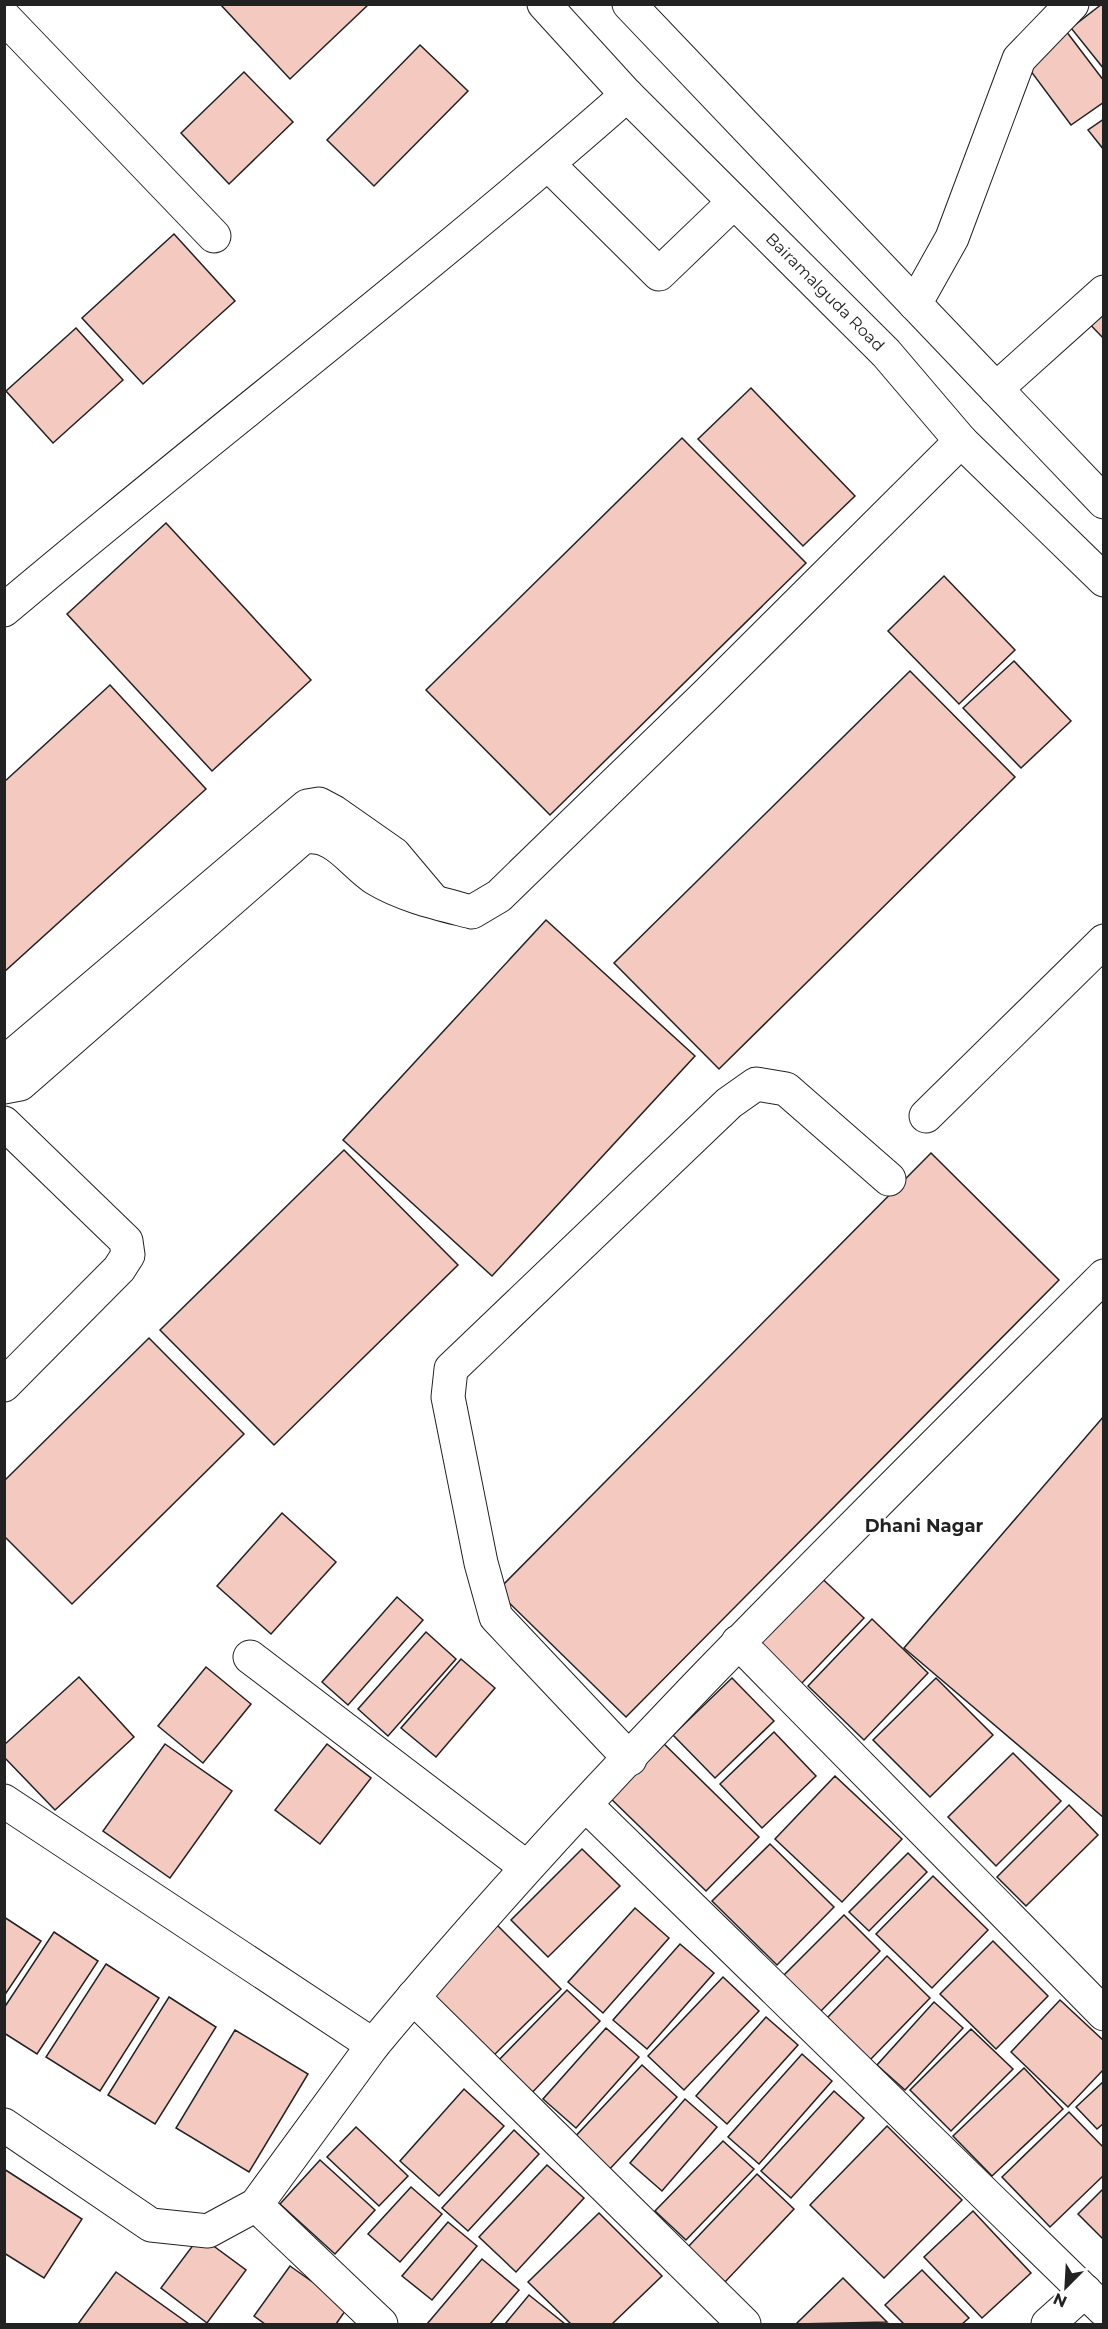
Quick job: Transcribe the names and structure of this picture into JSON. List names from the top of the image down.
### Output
{
  "streets": {
    "street": ["Bairamalguda Road"]
  },
  "districts": ["Dhani Nagar"],
  "north": "bottom left"
}
